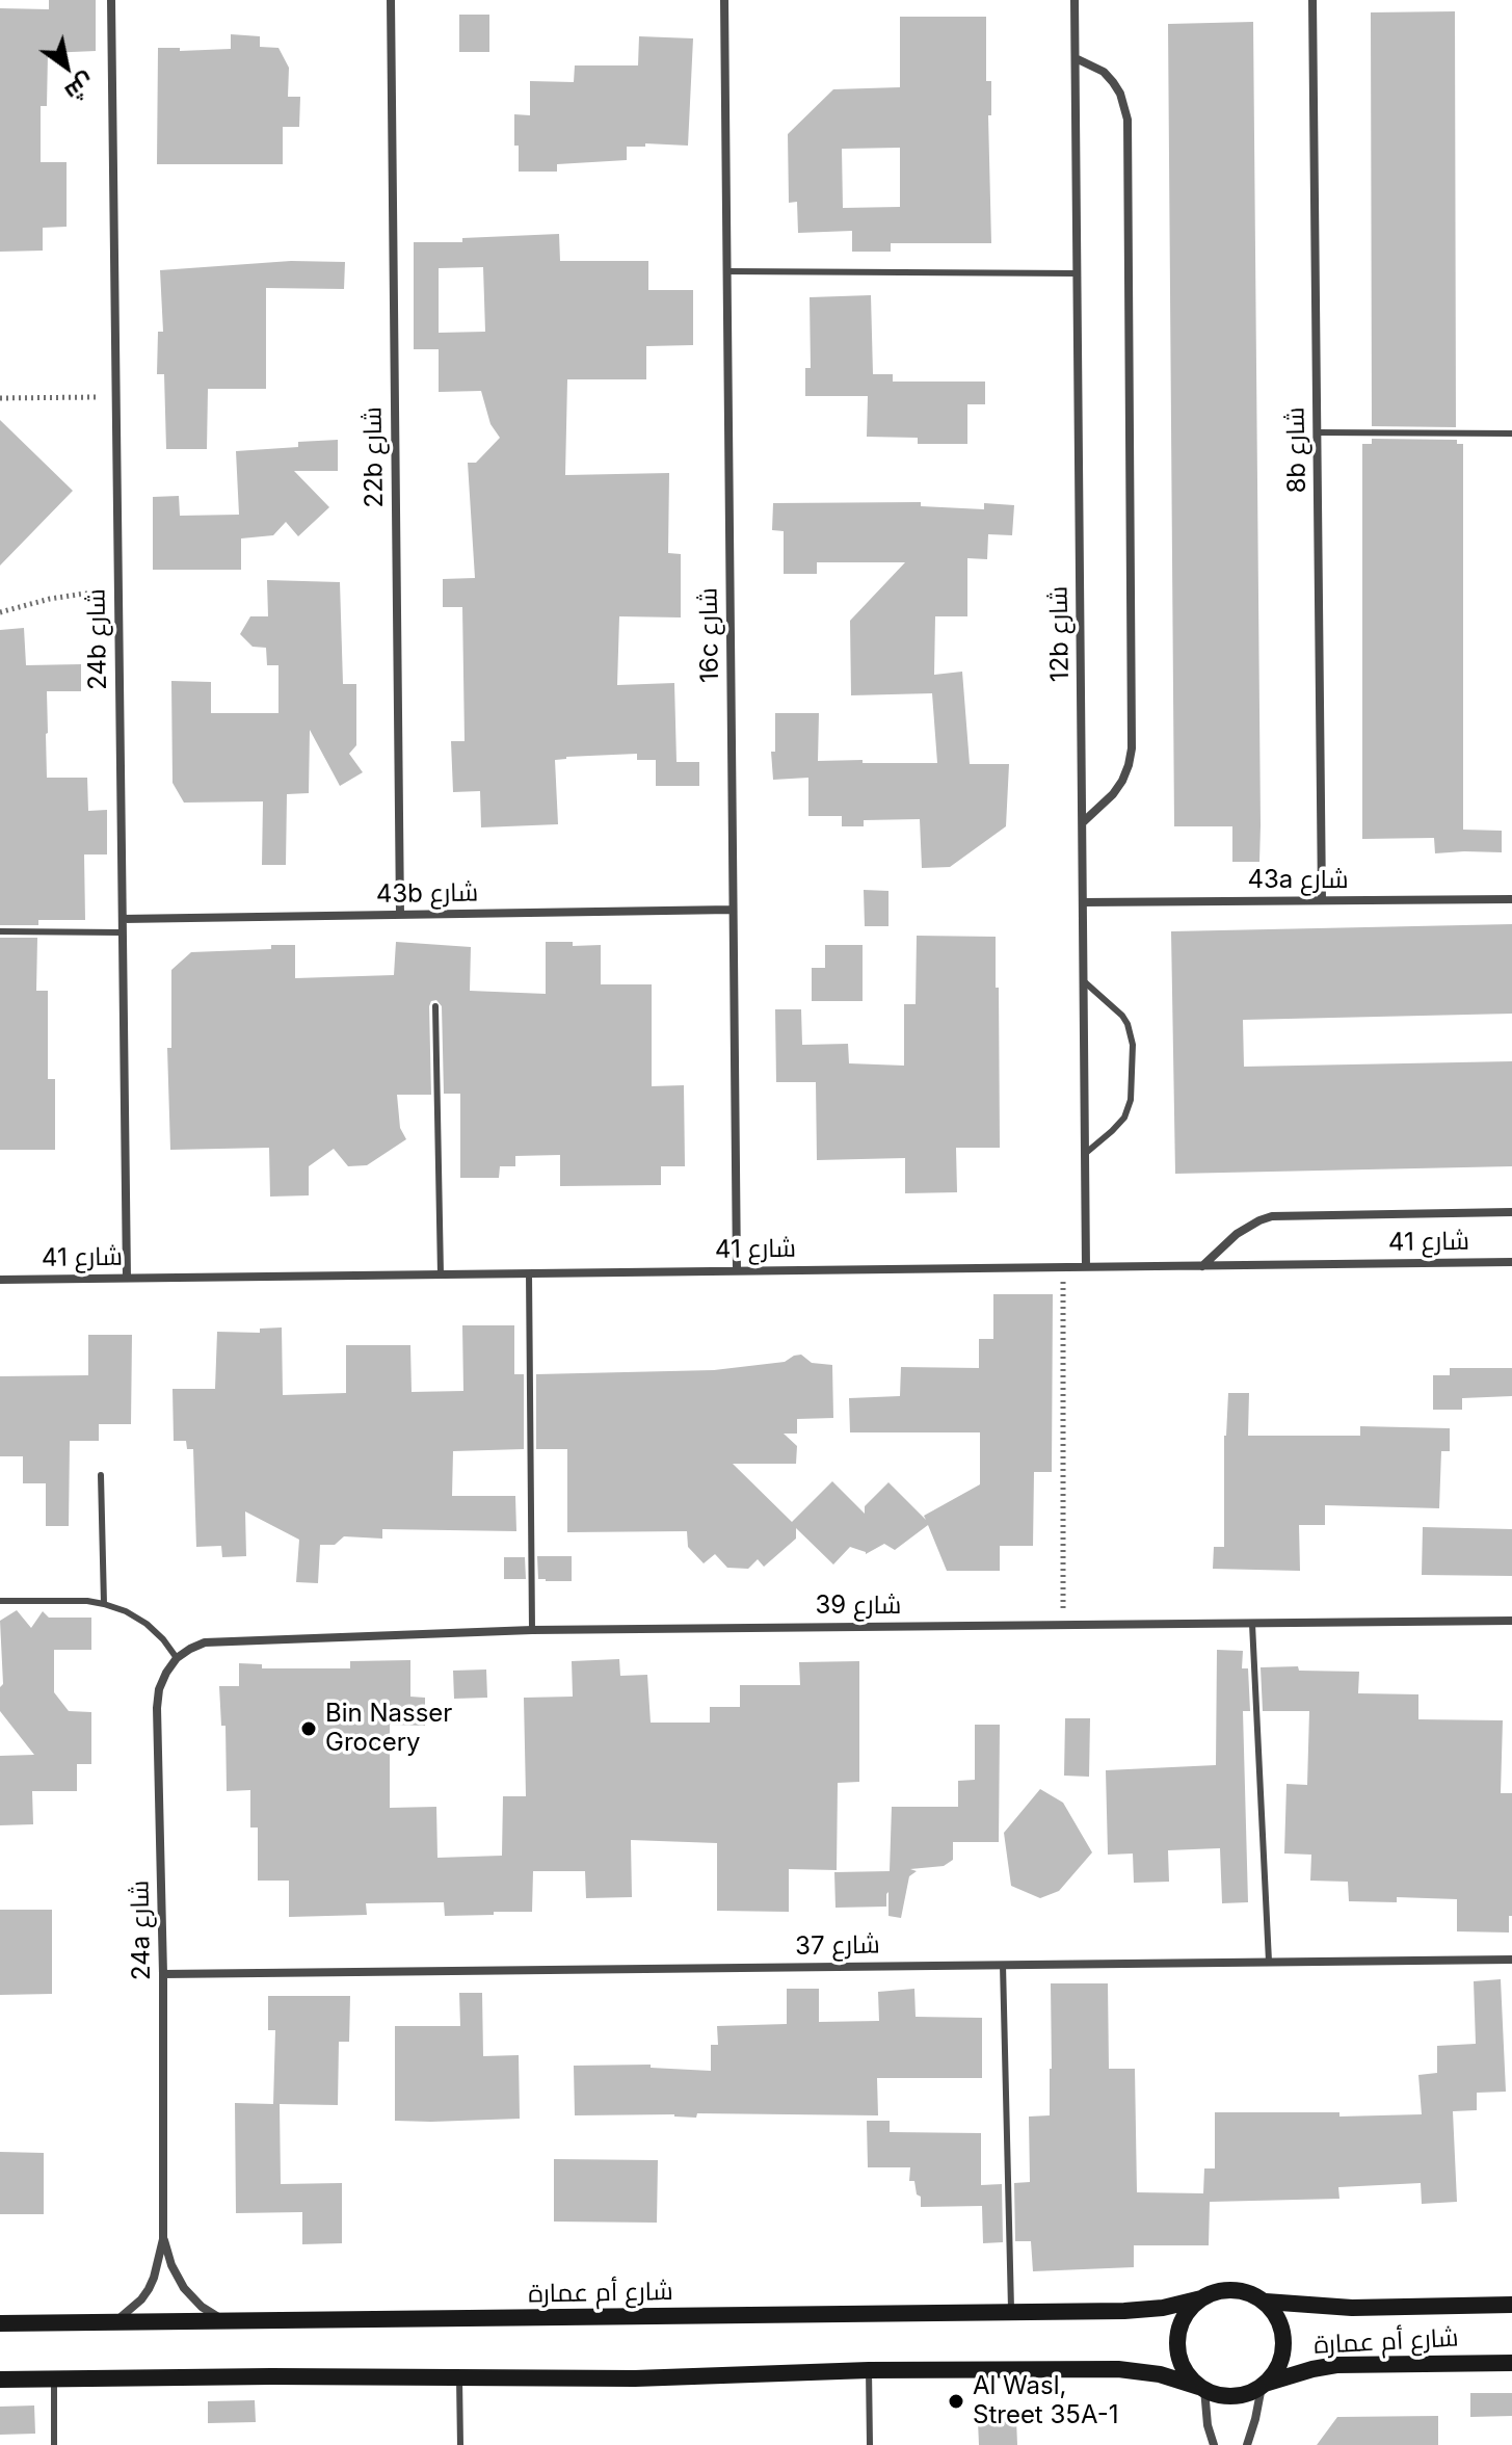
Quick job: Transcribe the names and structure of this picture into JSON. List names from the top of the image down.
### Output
{
  "streets": {
    "street": [
      "8b شارع",
      "22b شارع",
      "12b شارع",
      "16c شارع",
      "24b شارع",
      "43a شارع",
      "43b شارع",
      "شارع 41",
      "شارع 39",
      "24a شارع",
      "شارع 37",
      "شارع أم عمارة"
    ]
  },
  "crossings": [
    ["8b شارع", "43a شارع"],
    ["22b شارع", "43b شارع"],
    ["12b شارع", "43a شارع"],
    ["12b شارع", "شارع 41"],
    ["16c شارع", "43b شارع"],
    ["16c شارع", "شارع 41"],
    ["24b شارع", "43b شارع"],
    ["24b شارع", "شارع 41"],
    ["شارع 39", "24a شارع"],
    ["24a شارع", "شارع 37"],
    ["24a شارع", "شارع أم عمارة"]
  ],
  "places": ["Bin Nasser Grocery", "Al Wasl, Street 35A-1"],
  "north": "bottom right"
}
